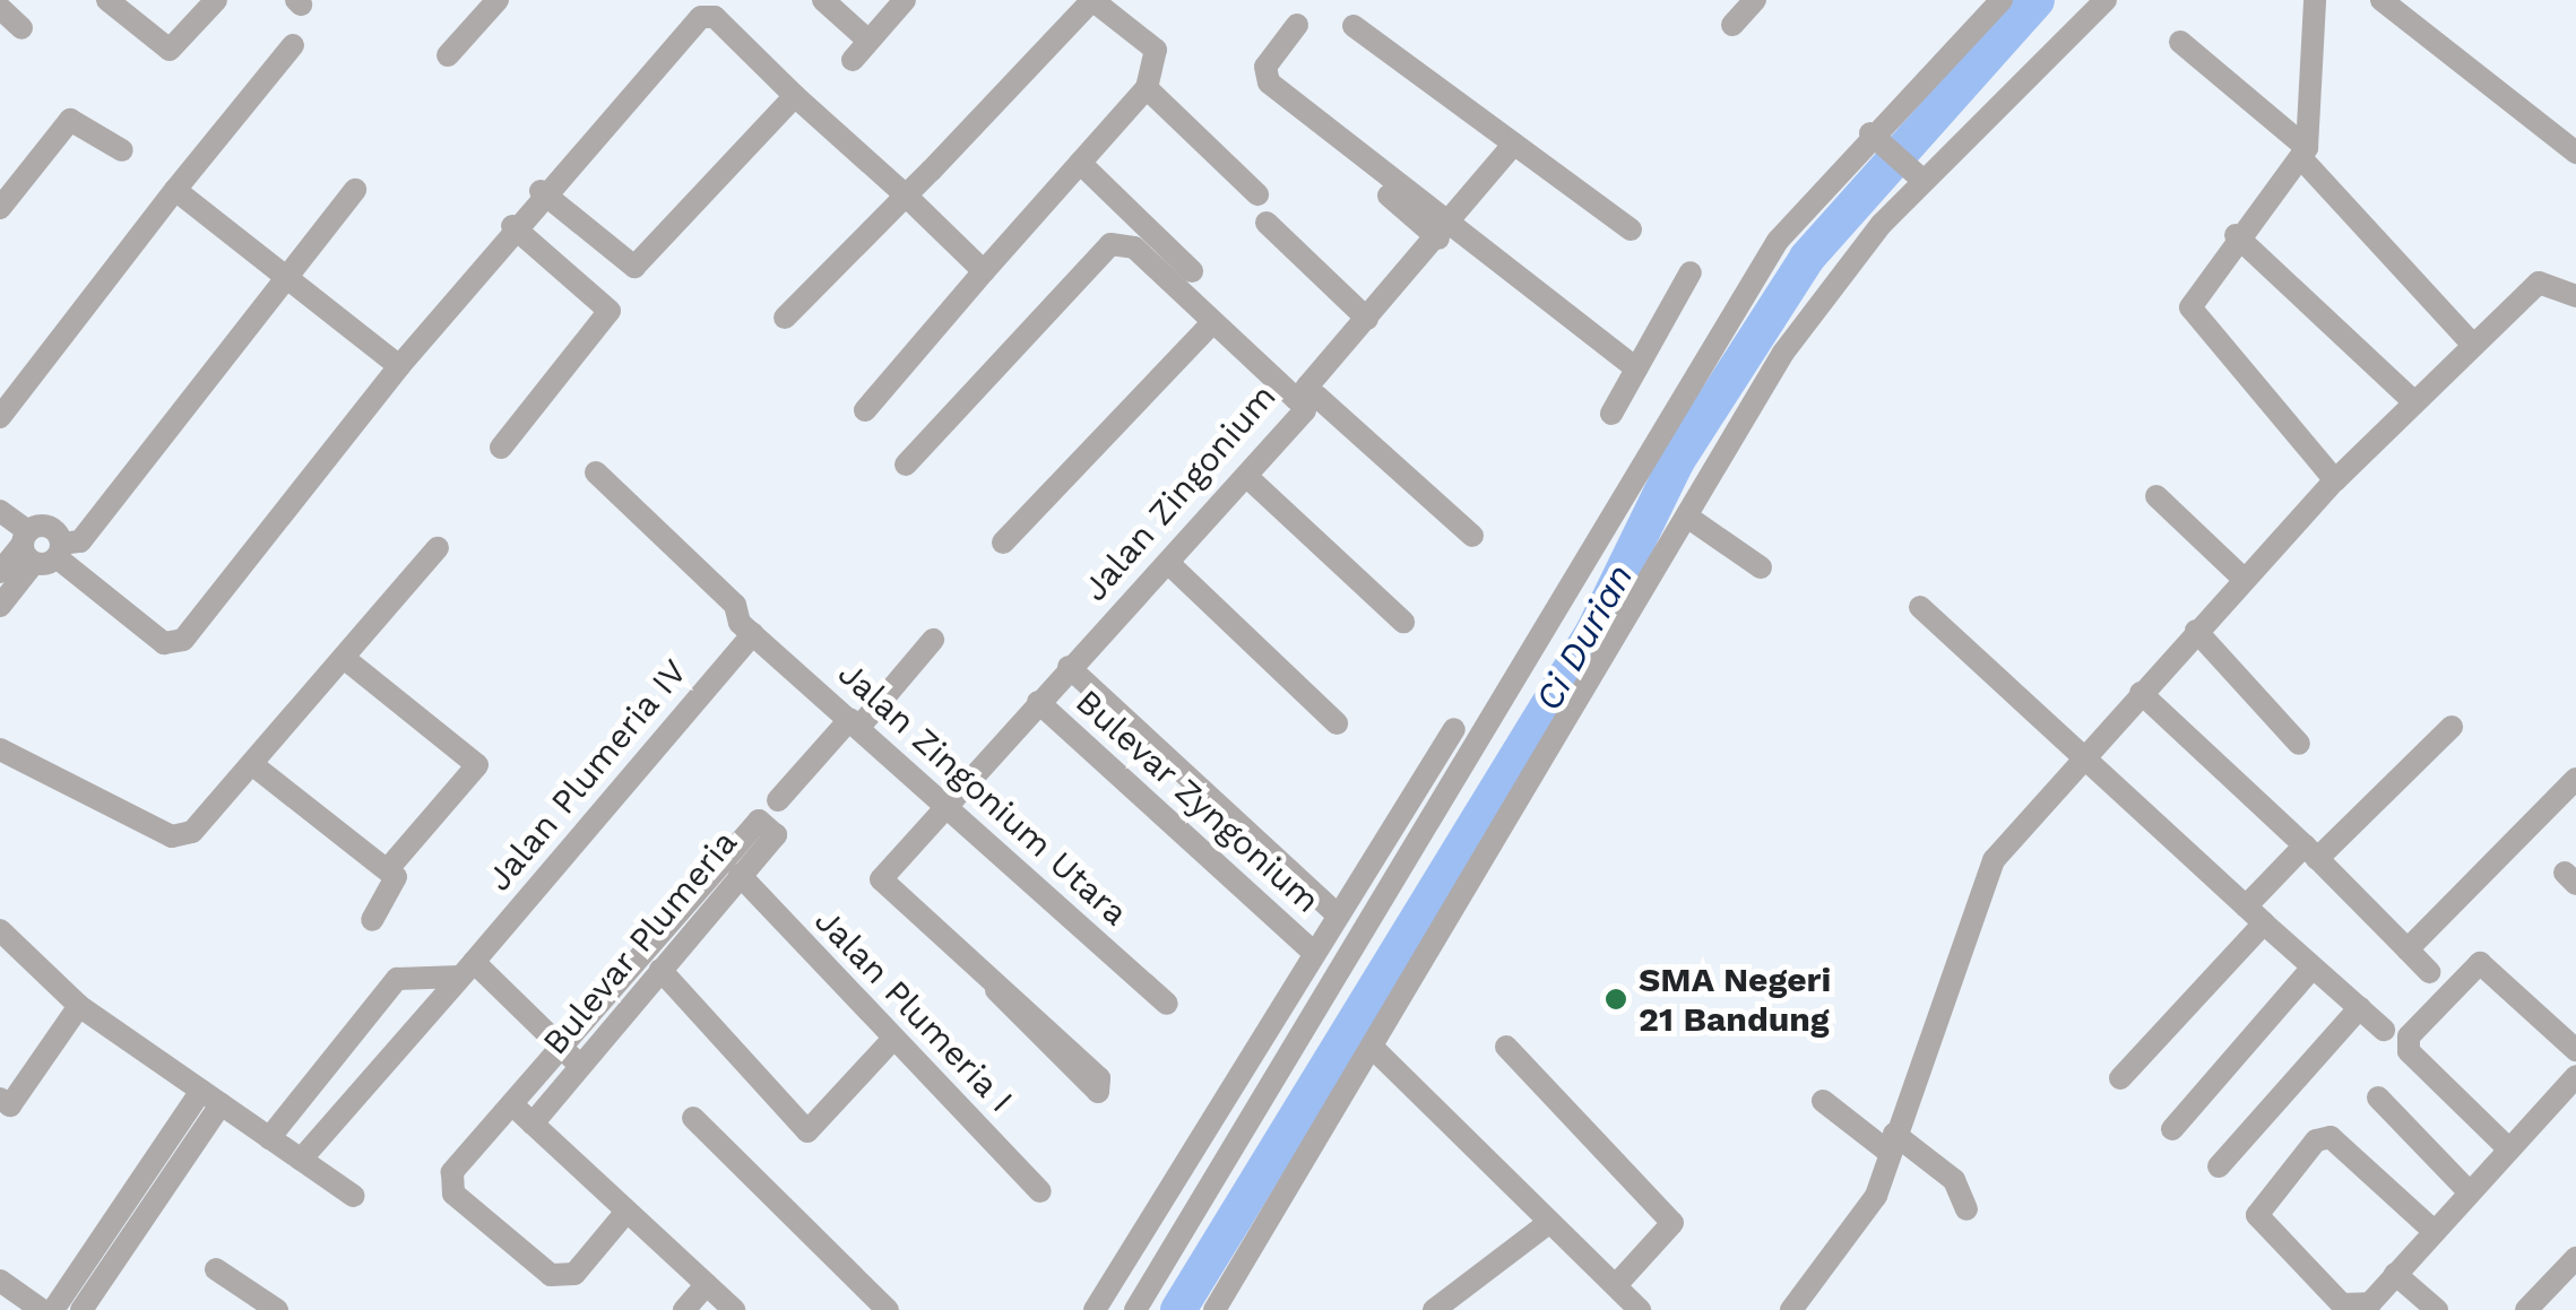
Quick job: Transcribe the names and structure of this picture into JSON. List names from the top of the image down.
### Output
{
  "streets": {
    "street": [
      "Jalan Zingonium",
      "Jalan Plumeria IV",
      "Jalan Zingonium Utara",
      "Bulevar Zyngonium",
      "Bulevar Plumeria",
      "Jalan Plumeria I"
    ]
  },
  "crossings": [
    ["Jalan Zingonium", "Jalan Zingonium Utara"],
    ["Jalan Zingonium", "Bulevar Zyngonium"],
    ["Jalan Plumeria IV", "Jalan Zingonium Utara"],
    ["Bulevar Plumeria", "Jalan Plumeria I"]
  ],
  "water": ["Ci Durian"],
  "places": ["SMA Negeri 21 Bandung"]
}
